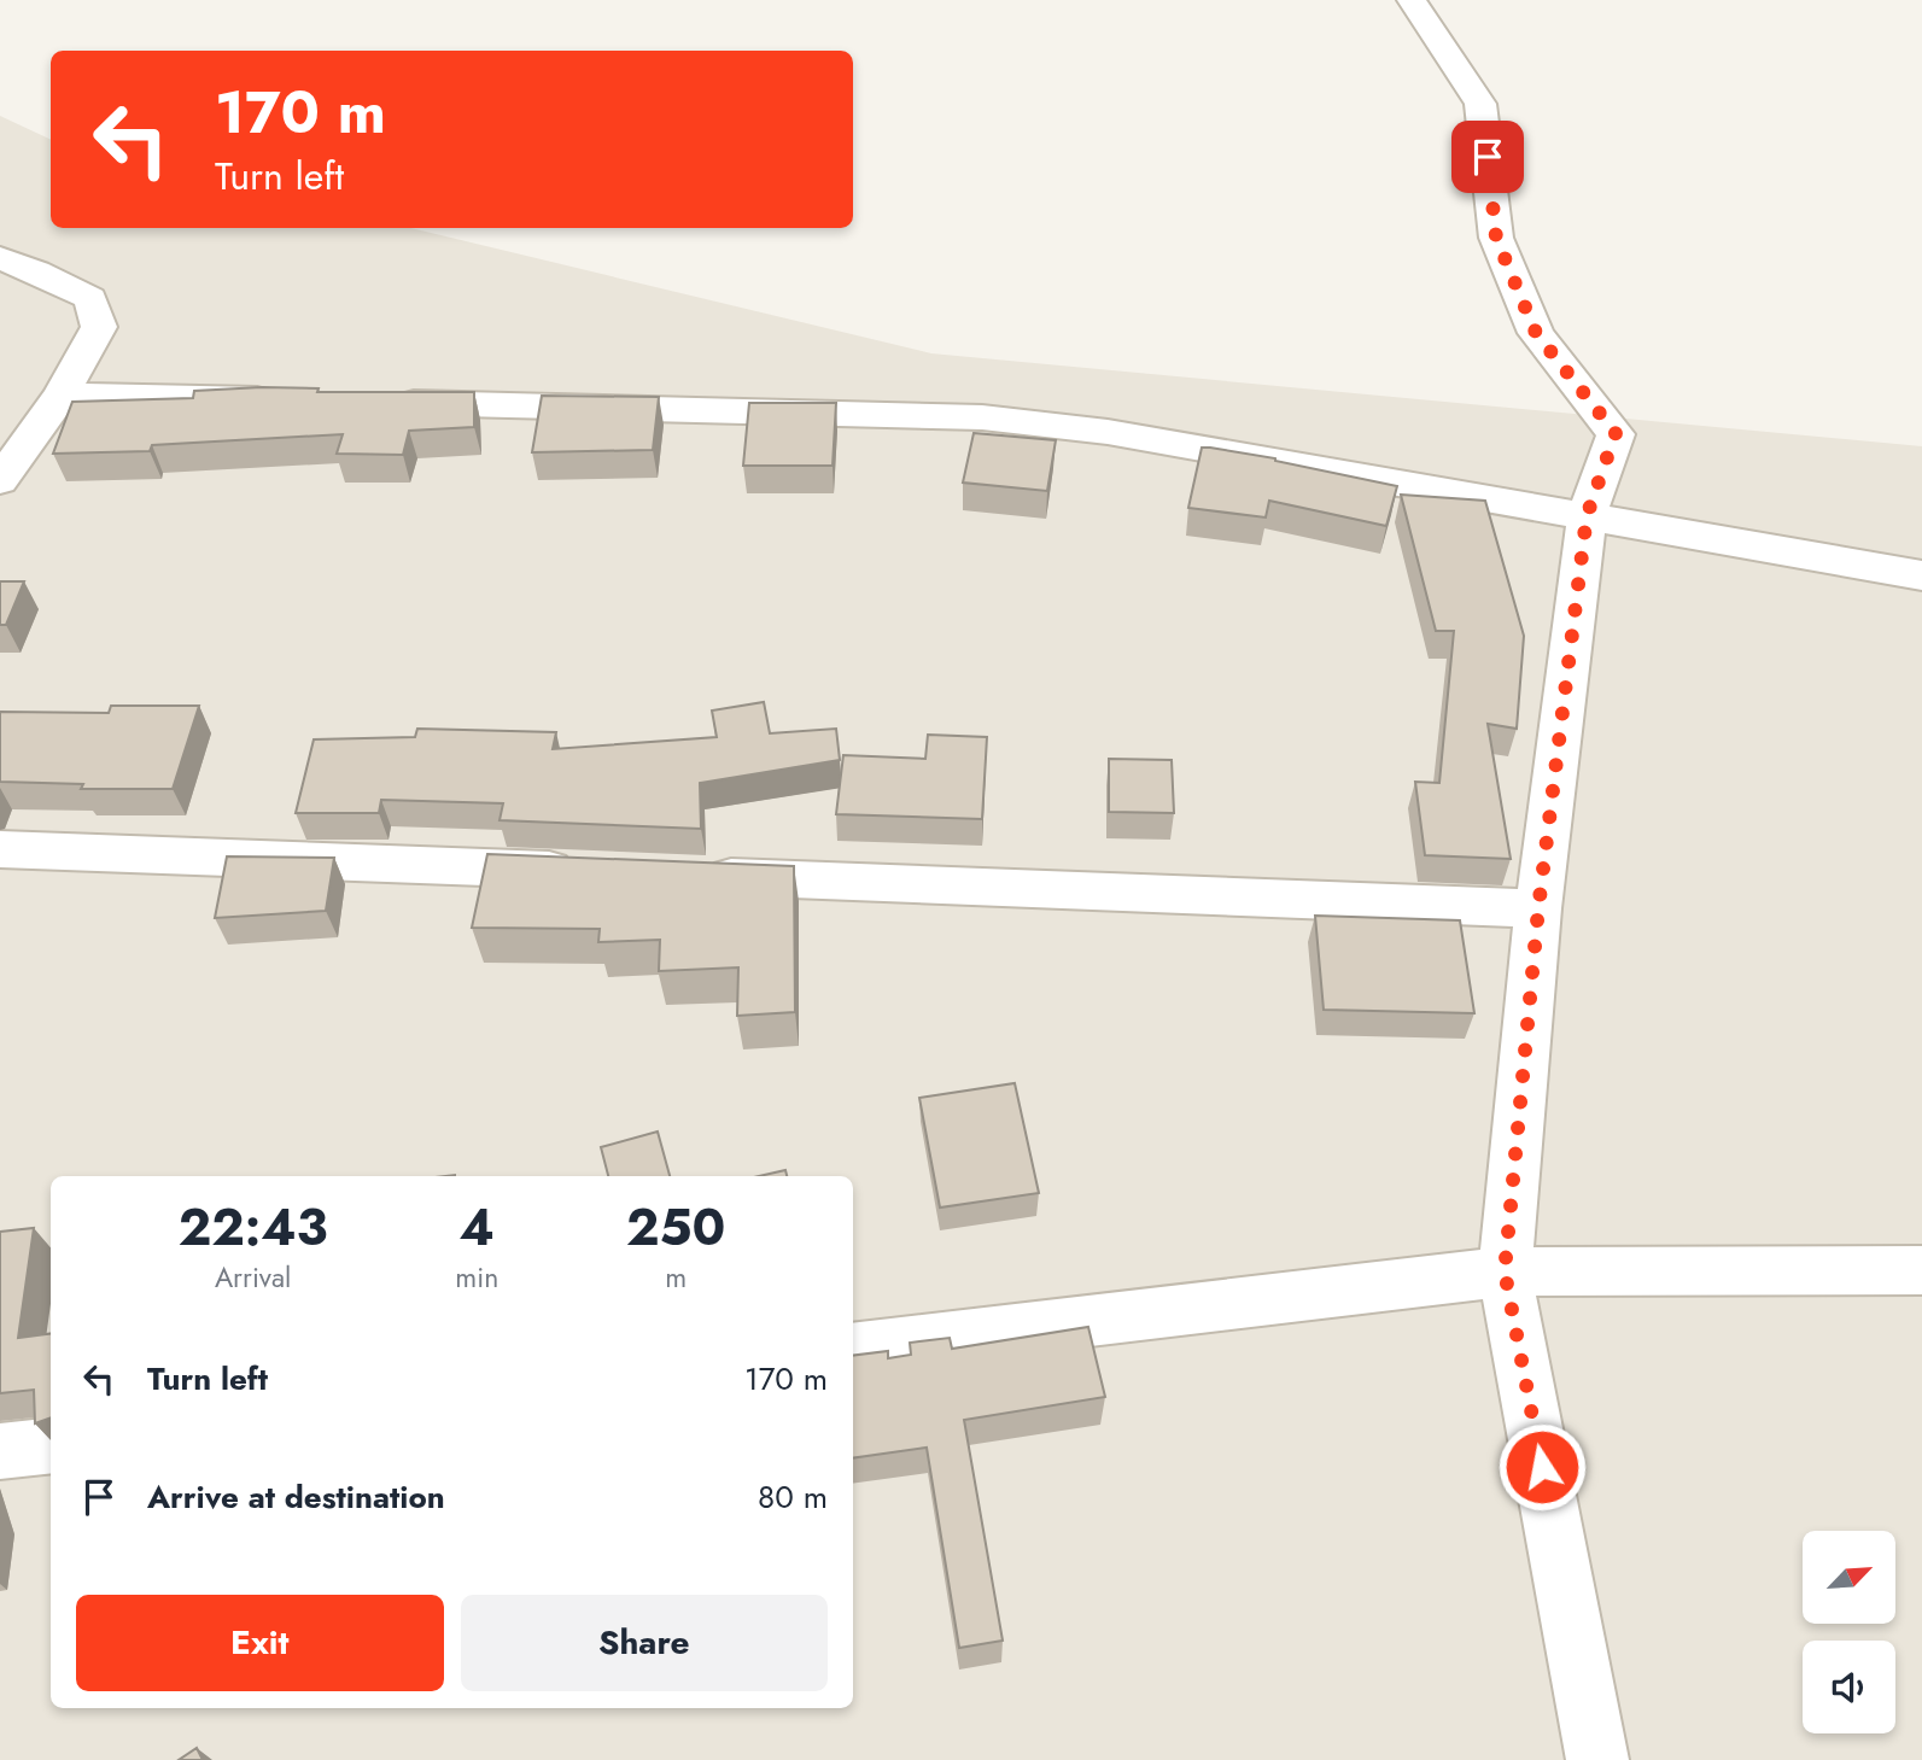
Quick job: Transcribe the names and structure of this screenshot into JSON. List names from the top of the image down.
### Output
{
  "north": "top right",
  "page": {
    "turn": ["170 m", "Turn left"],
    "eta": [
      "22:43",
      "Arrival",
      "4",
      "min",
      "250",
      "m"
    ],
    "list": [
      {
        "name": "Turn left",
        "value": "170 m"
      },
      {
        "name": "Arrive at destination",
        "value": "80 m"
      }
    ],
    "buttons": ["Exit", "Share"]
  }
}
